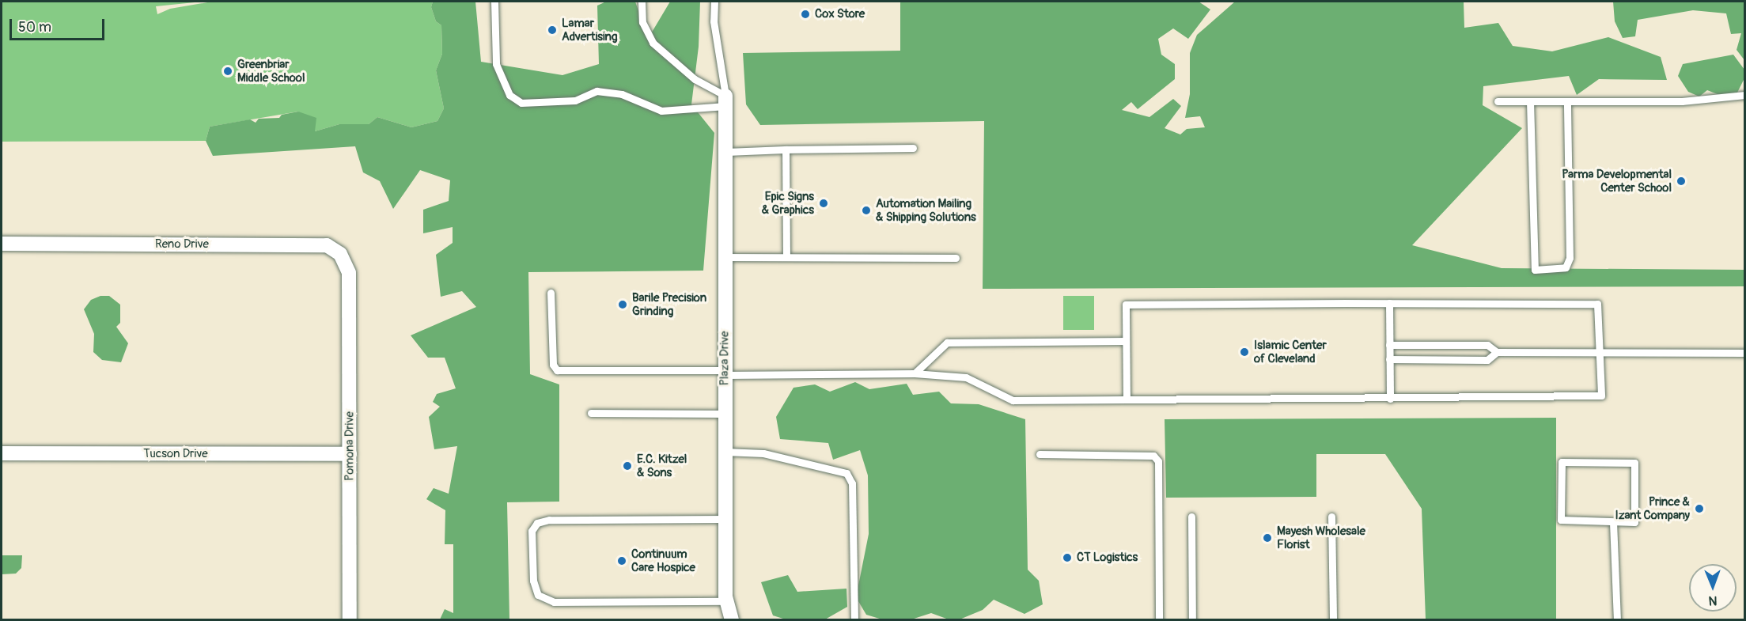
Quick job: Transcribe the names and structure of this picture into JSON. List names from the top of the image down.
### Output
{
  "streets": {
    "street": [
      "Reno Drive",
      "Plaza Drive",
      "Pomona Drive",
      "Tucson Drive"
    ]
  },
  "crossings": [
    ["Reno Drive", "Pomona Drive"],
    ["Pomona Drive", "Tucson Drive"]
  ],
  "places": [
    "Cox Store",
    "Lamar Advertising",
    "Greenbriar Middle School",
    "Parma Developmental Center School",
    "Epic Signs & Graphics",
    "Automation Mailing & Shipping Solutions",
    "Barile Precision Grinding",
    "Islamic Center of Cleveland",
    "E.C. Kitzel & Sons",
    "Prince & Izant Company",
    "Mayesh Wholesale Florist",
    "CT Logistics",
    "Continuum Care Hospice"
  ],
  "scale_bar": "50 m",
  "north": "bottom"
}
